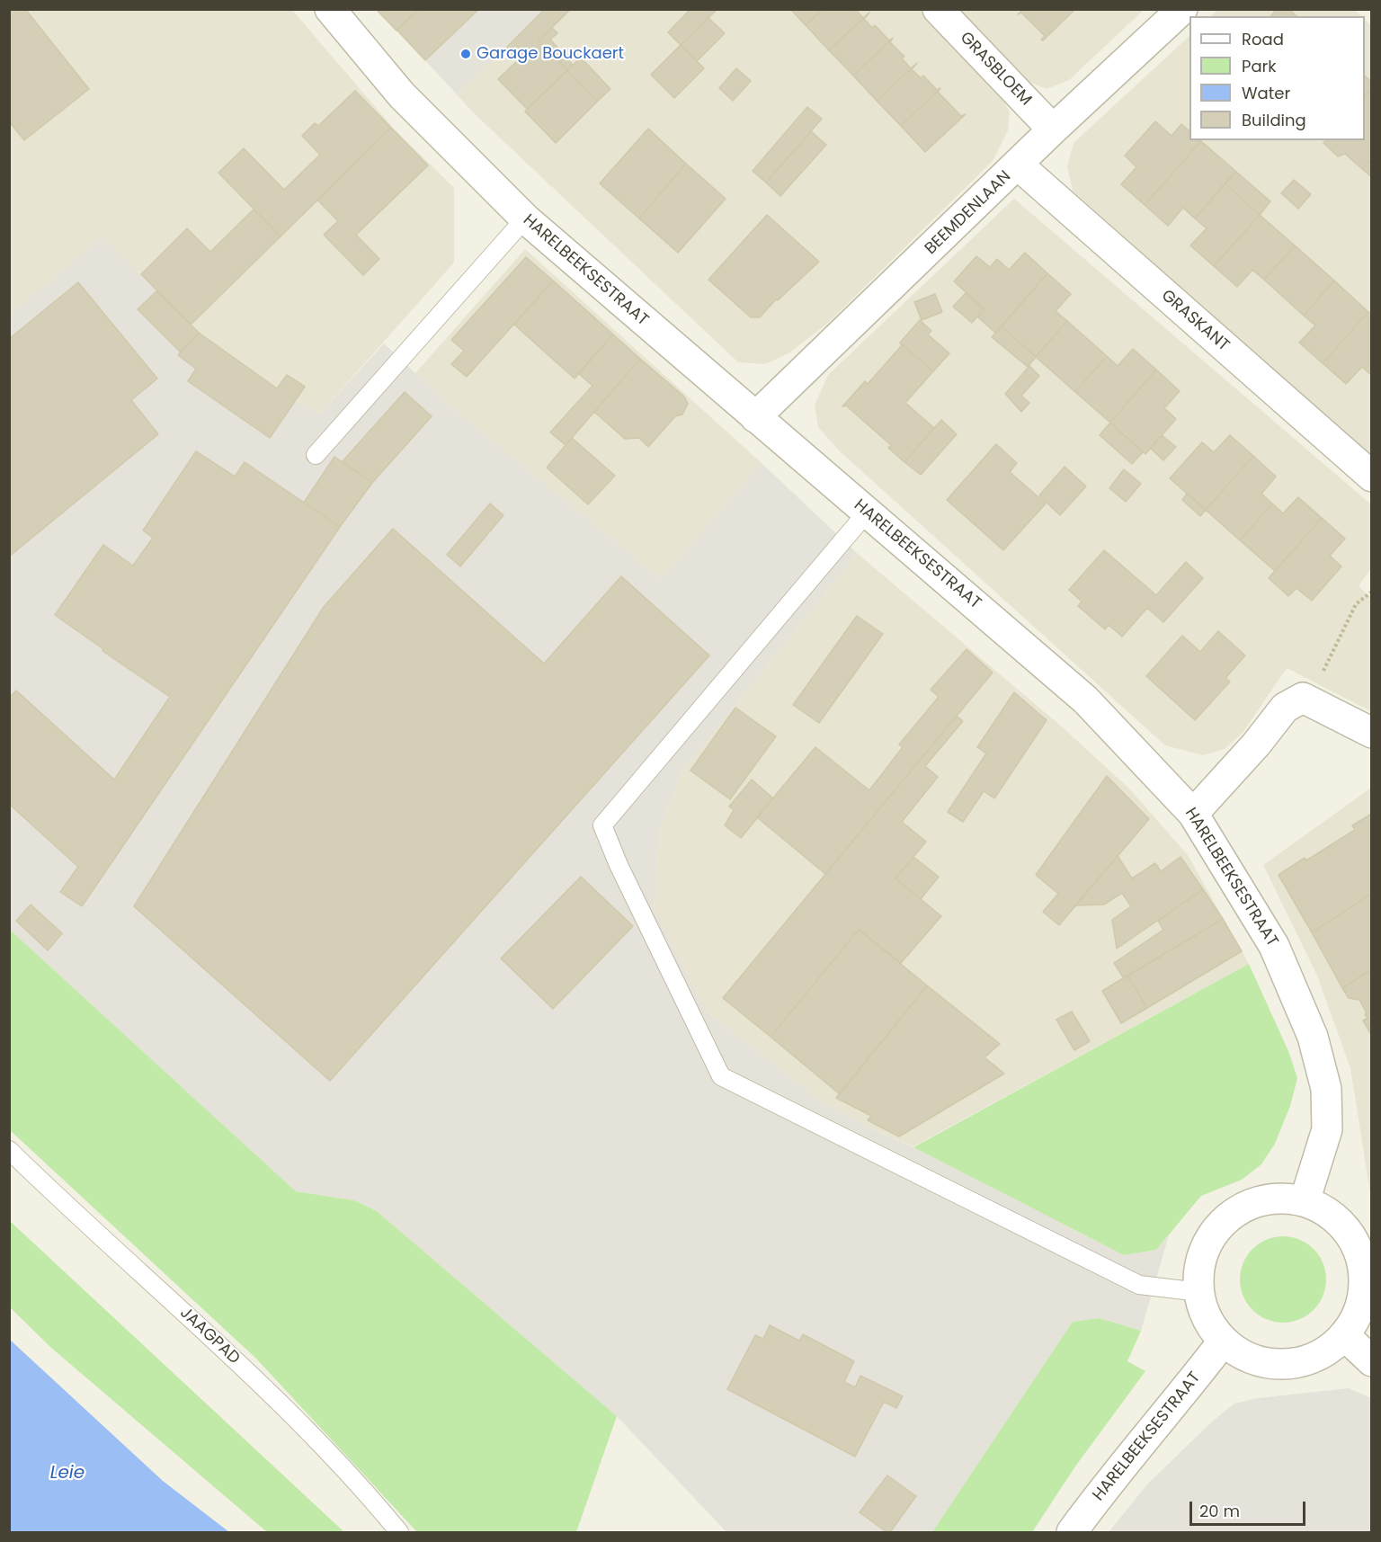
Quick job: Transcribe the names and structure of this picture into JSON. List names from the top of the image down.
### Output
{
  "streets": {
    "street": [
      "GRASBLOEM",
      "BEEMDENLAAN",
      "HARELBEEKSESTRAAT",
      "GRASKANT"
    ],
    "lane": ["JAAGPAD"]
  },
  "crossings": [
    ["GRASBLOEM", "BEEMDENLAAN"],
    ["BEEMDENLAAN", "HARELBEEKSESTRAAT"],
    ["BEEMDENLAAN", "GRASKANT"]
  ],
  "water": ["Leie"],
  "places": ["Garage Bouckaert"],
  "legend": [
    "Road",
    "Park",
    "Water",
    "Building"
  ],
  "scale_bar": "20 m"
}
